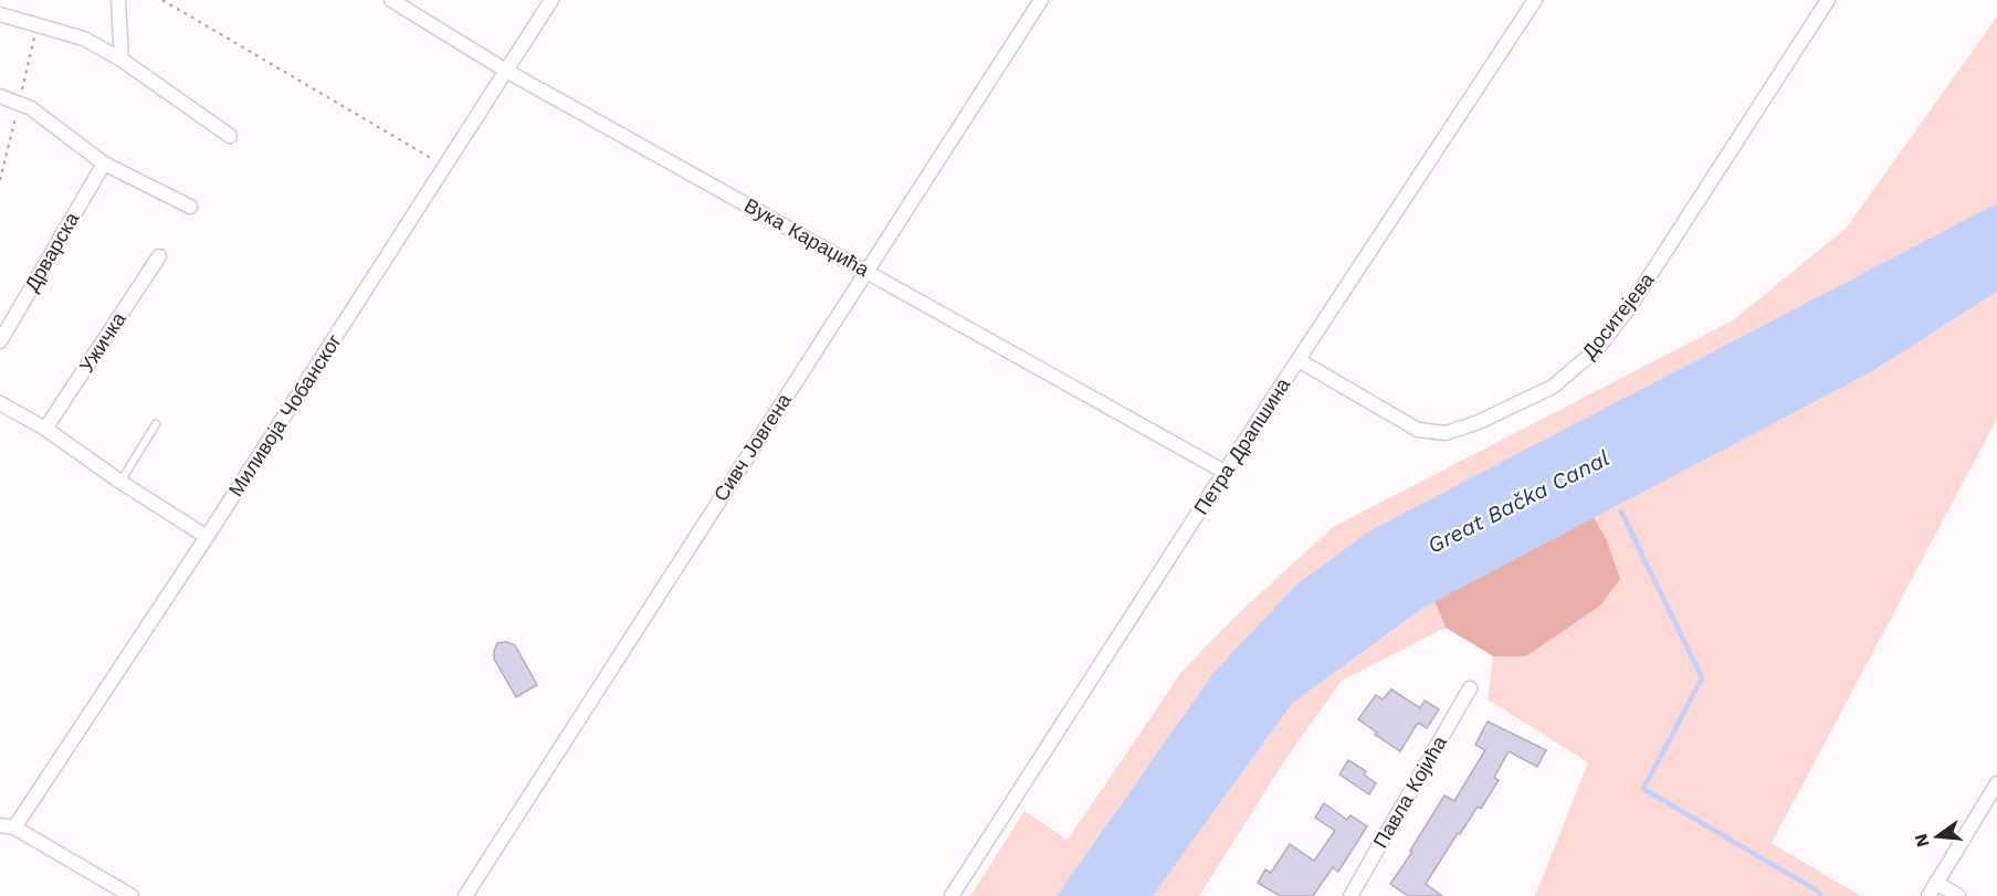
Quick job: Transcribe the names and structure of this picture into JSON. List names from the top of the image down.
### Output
{
  "streets": {
    "street": [
      "Вука Караџића",
      "Дрварска",
      "Доситејева",
      "Ужичка",
      "Миливоја Чобанског",
      "Петра Драпшина",
      "Сивч Јовгена",
      "Павла Којића"
    ]
  },
  "crossings": [
    ["Вука Караџића", "Миливоја Чобанског"],
    ["Вука Караџића", "Петра Драпшина"],
    ["Вука Караџића", "Сивч Јовгена"],
    ["Доситејева", "Петра Драпшина"]
  ],
  "water": ["Great Bačka Canal"],
  "north": "left"
}
